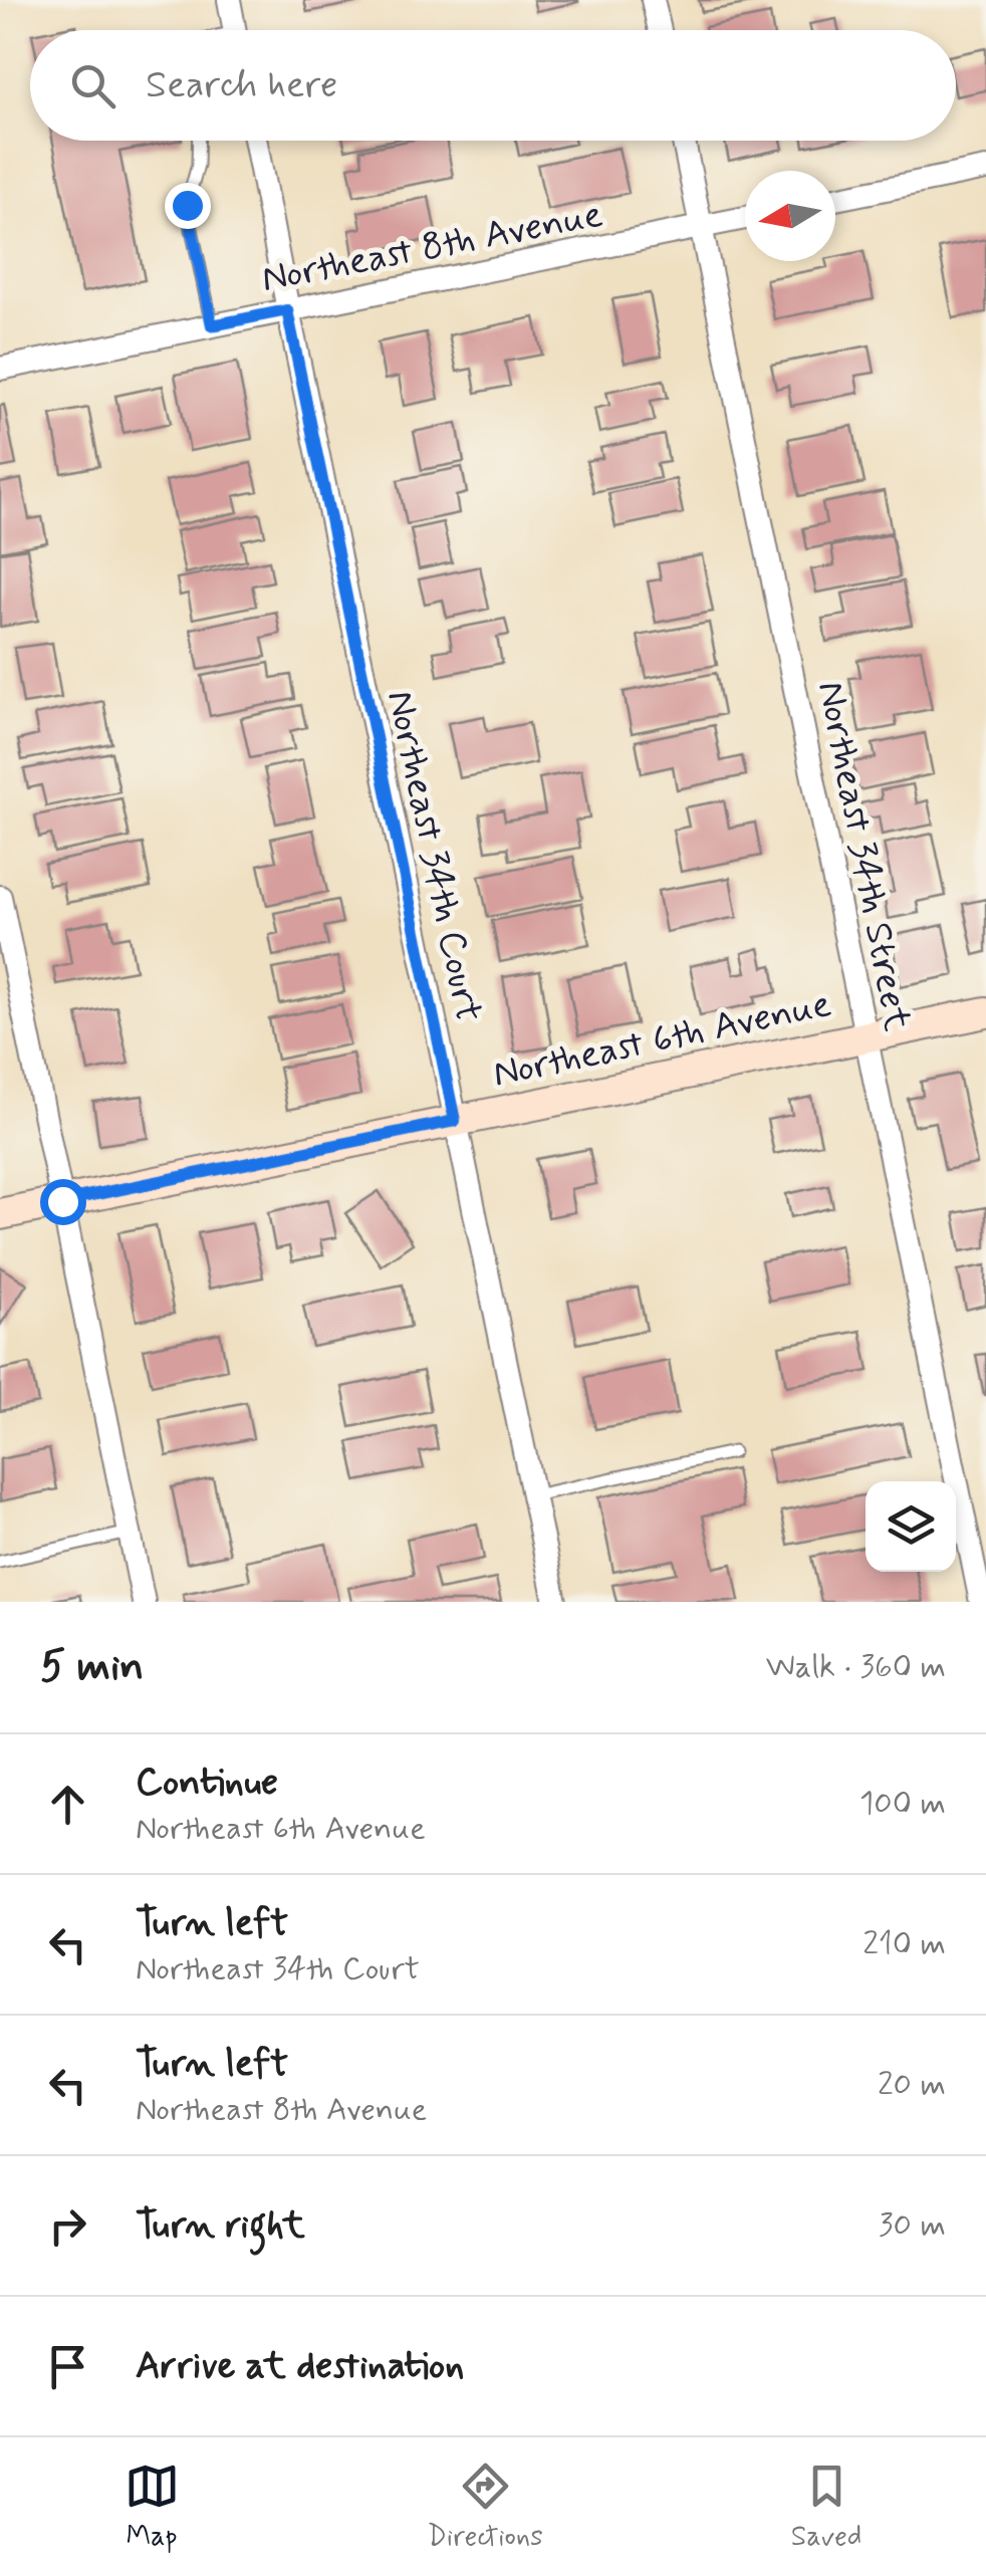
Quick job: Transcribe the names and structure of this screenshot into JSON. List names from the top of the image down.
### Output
{
  "streets": {
    "street": [
      "Northeast 8th Avenue",
      "Northeast 34th Court",
      "Northeast 34th Street",
      "Northeast 6th Avenue"
    ]
  },
  "crossings": [
    ["Northeast 8th Avenue", "Northeast 34th Court"],
    ["Northeast 8th Avenue", "Northeast 34th Street"],
    ["Northeast 34th Court", "Northeast 6th Avenue"],
    ["Northeast 34th Street", "Northeast 6th Avenue"]
  ],
  "north": "left",
  "page": {
    "search": "Search here",
    "heading": ["5 min", "Walk · 360 m"],
    "list": [
      ["Continue", "Northeast 6th Avenue", "100 m"],
      ["Turn left", "Northeast 34th Court", "210 m"],
      ["Turn left", "Northeast 8th Avenue", "20 m"],
      ["Turn right", "30 m"],
      "Arrive at destination"
    ],
    "nav": ["Map", "Directions", "Saved"]
  }
}
